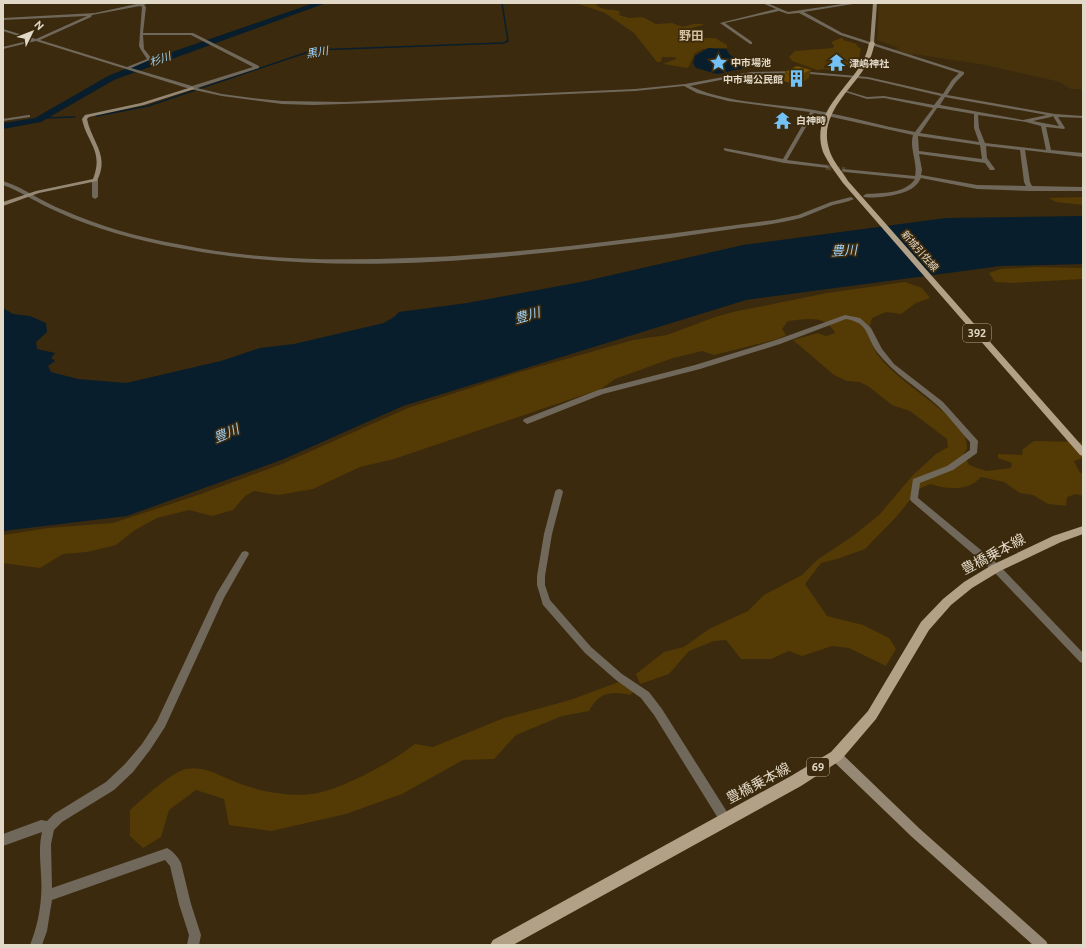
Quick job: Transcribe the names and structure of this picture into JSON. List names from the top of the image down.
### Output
{
  "streets": {
    "main road": [
      "新城引佐線",
      "392",
      "豊橋乗本線",
      "69"
    ]
  },
  "districts": ["野田"],
  "water": ["黒川", "杉川", "豊川"],
  "places": {
    "place": ["中市場池"],
    "temple": ["津嶋神社", "白神時"],
    "building": ["中市場公民館"]
  },
  "north": "top right"
}
